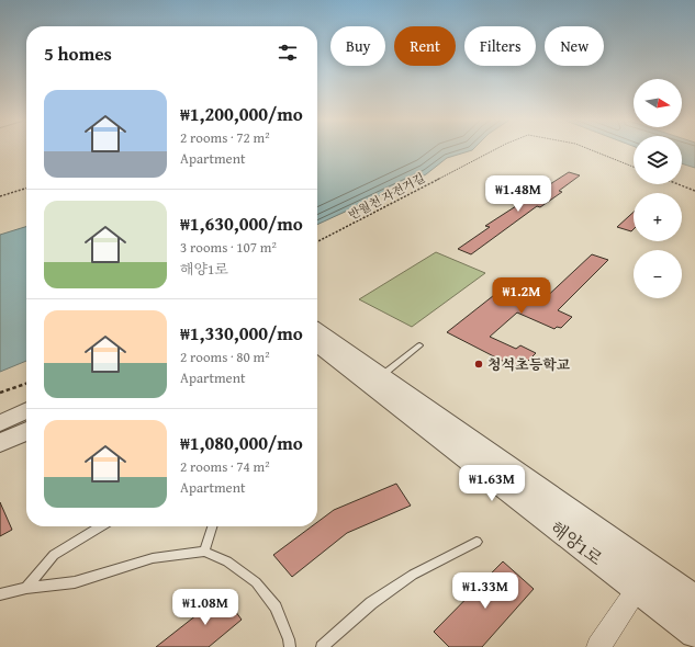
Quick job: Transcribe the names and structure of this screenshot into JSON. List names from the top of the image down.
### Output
{
  "streets": {
    "street": ["해양1로"],
    "path": ["반월천 자전거길"]
  },
  "places": ["청석초등학교"],
  "north": "right",
  "page": {
    "chip": [
      "Buy",
      "Rent",
      "Filters",
      "New"
    ],
    "heading": "5 homes",
    "map_buttons": ["+", "−"],
    "list": [
      {
        "name": "₩1,200,000/mo",
        "note": "2 rooms · 72 m² · Apartment"
      },
      {
        "name": "₩1,630,000/mo",
        "note": "3 rooms · 107 m² · 해양1로"
      },
      {
        "name": "₩1,330,000/mo",
        "note": "2 rooms · 80 m² · Apartment"
      },
      {
        "name": "₩1,080,000/mo",
        "note": "2 rooms · 74 m² · Apartment"
      }
    ],
    "price": [
      "₩1.48M",
      "₩1.2M",
      "₩1.63M",
      "₩1.33M",
      "₩1.08M"
    ]
  }
}
